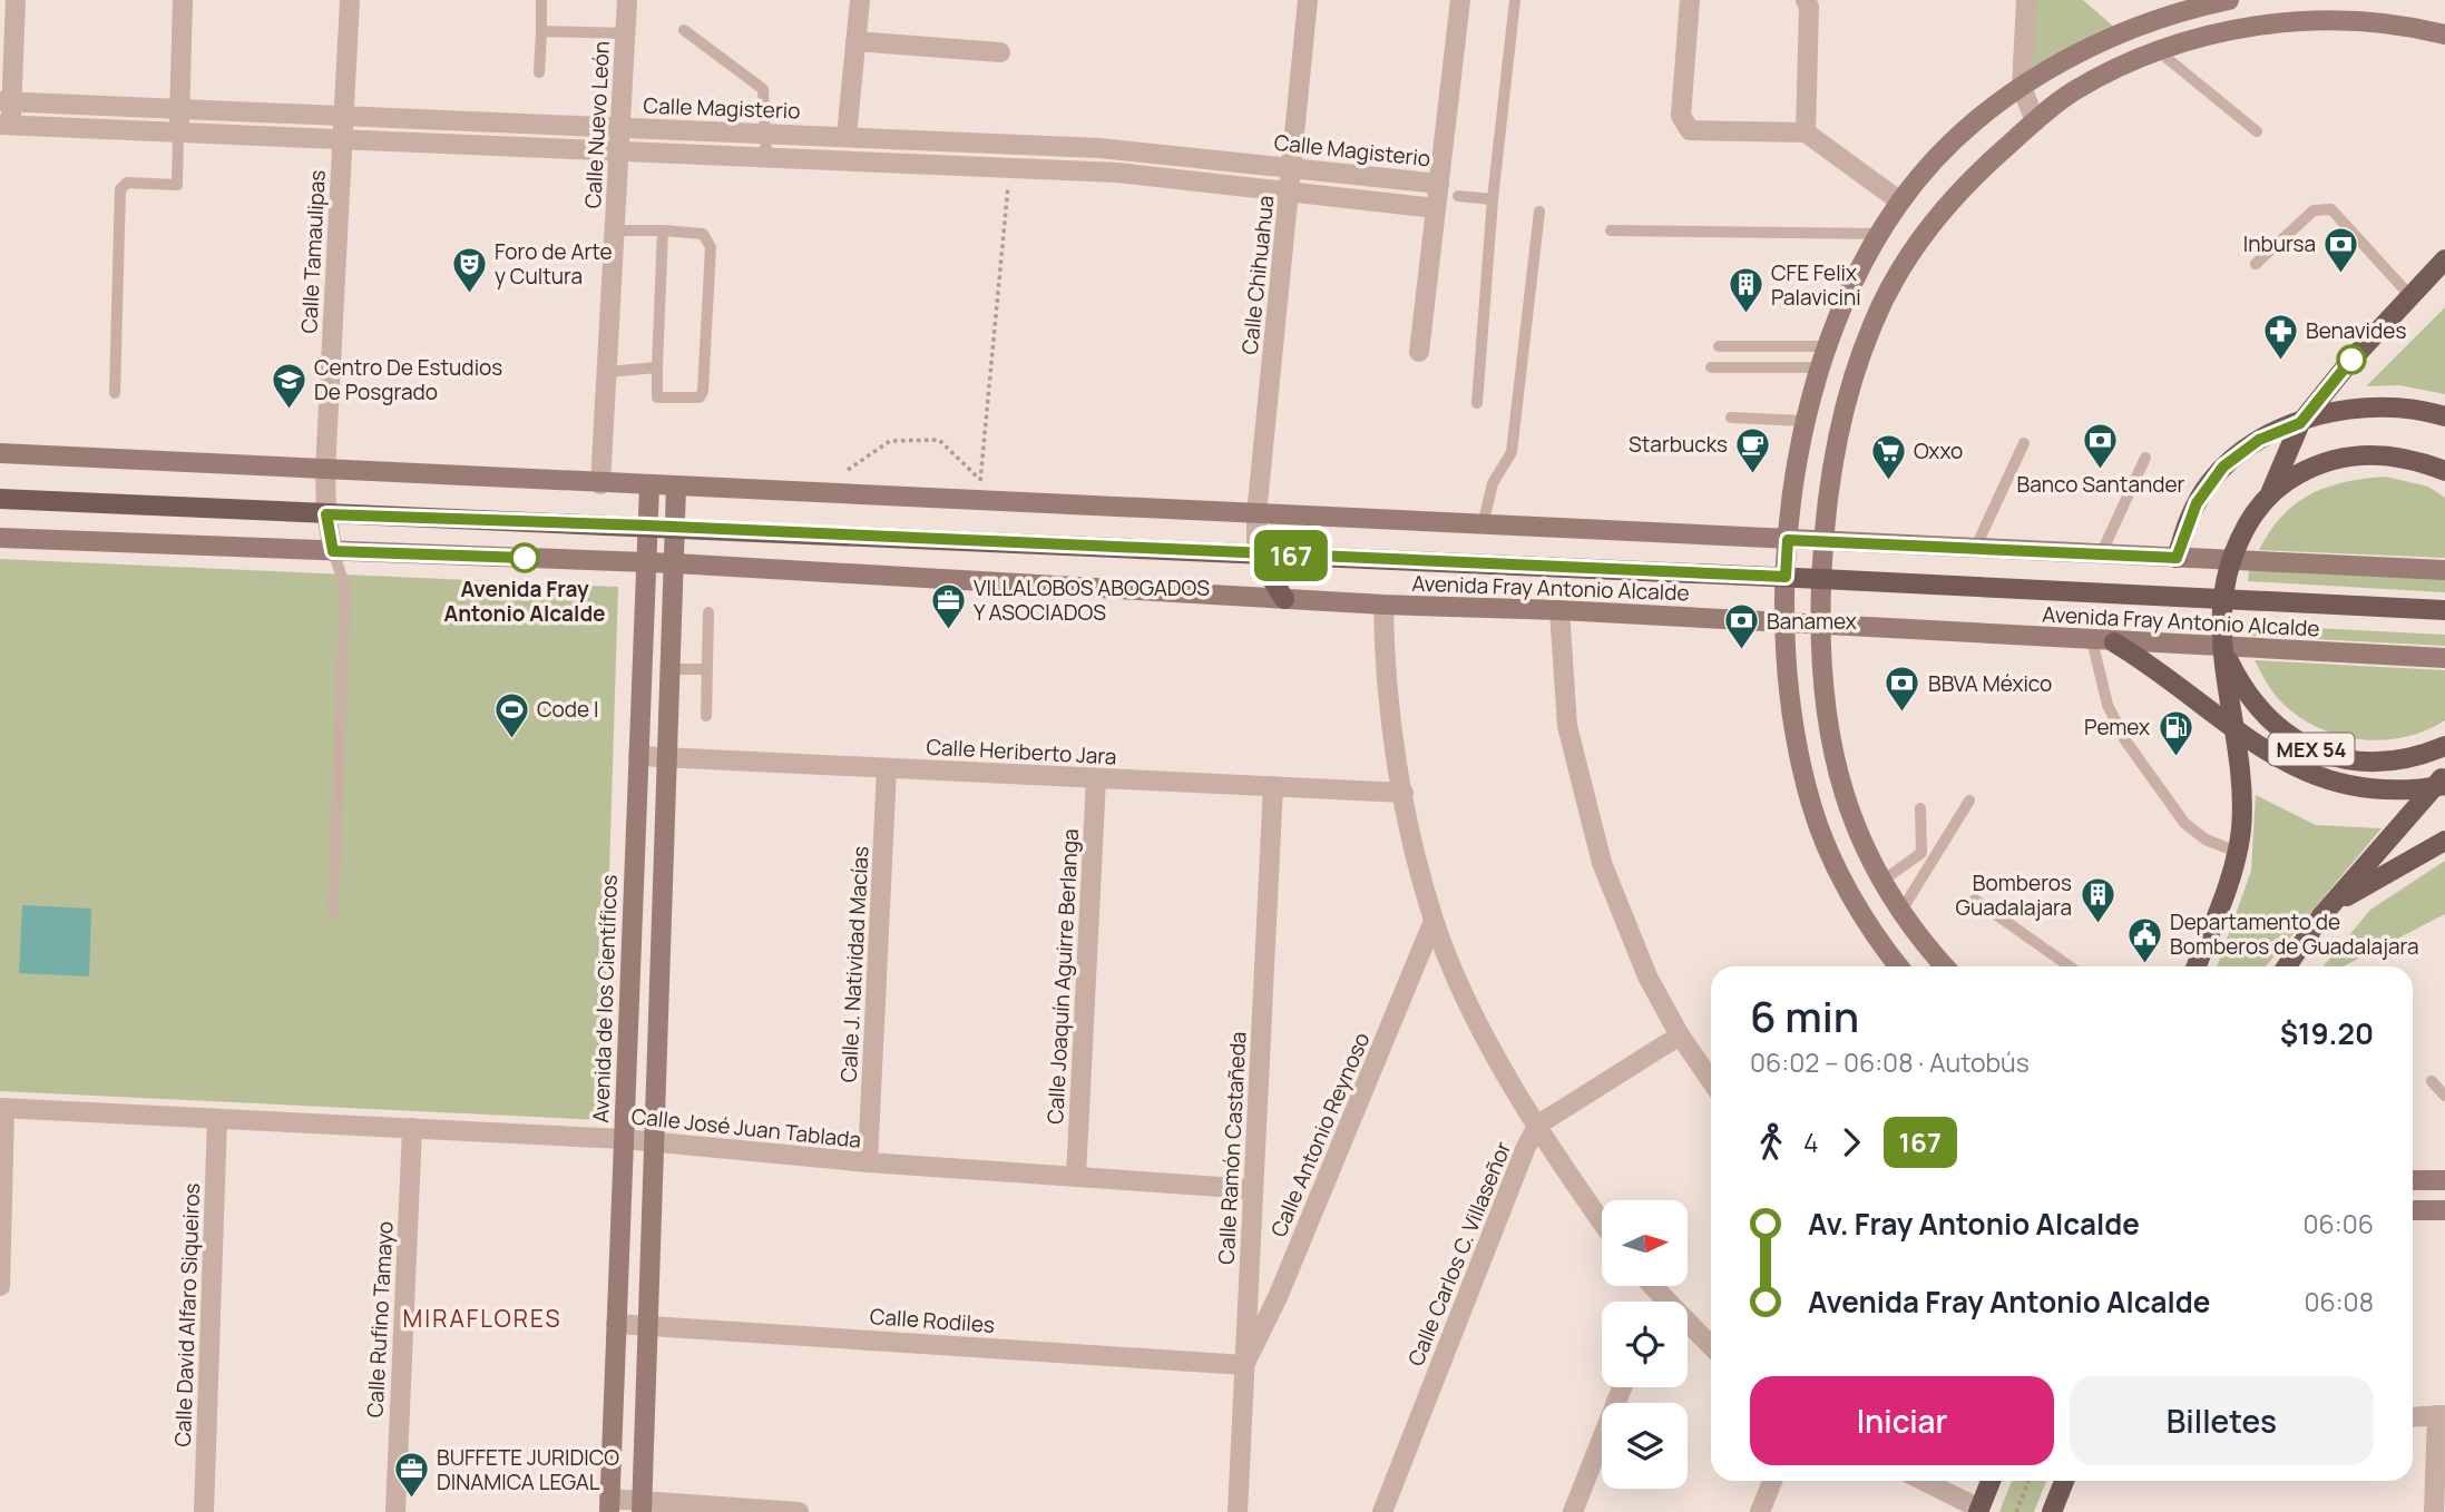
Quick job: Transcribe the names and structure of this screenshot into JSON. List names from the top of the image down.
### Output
{
  "streets": {
    "main road": ["Avenida Fray Antonio Alcalde", "MEX 54"],
    "street": [
      "Calle Magisterio",
      "Calle Nuevo León",
      "Calle Tamaulipas",
      "Calle Chihuahua",
      "Calle Heriberto Jara",
      "Calle J. Natividad Macías",
      "Calle Joaquín Aguirre Berlanga",
      "Avenida de los Científicos",
      "Calle José Juan Tablada",
      "Calle Antonio Reynoso",
      "Calle Ramón Castañeda",
      "Calle Carlos C. Villaseñor",
      "Calle David Alfaro Siqueiros",
      "Calle Rufino Tamayo",
      "Calle Rodiles"
    ]
  },
  "crossings": [
    ["Calle Magisterio", "Calle Nuevo León"],
    ["Calle Magisterio", "Calle Tamaulipas"],
    ["Calle Magisterio", "Calle Chihuahua"],
    ["Calle Tamaulipas", "Avenida Fray Antonio Alcalde"],
    ["Calle Chihuahua", "Avenida Fray Antonio Alcalde"],
    ["Avenida Fray Antonio Alcalde", "MEX 54"],
    ["Avenida Fray Antonio Alcalde", "Avenida de los Científicos"],
    ["Calle Heriberto Jara", "Calle J. Natividad Macías"],
    ["Calle Heriberto Jara", "Calle Joaquín Aguirre Berlanga"],
    ["Calle Heriberto Jara", "Avenida de los Científicos"],
    ["Calle Heriberto Jara", "Calle Ramón Castañeda"],
    ["Calle J. Natividad Macías", "Calle José Juan Tablada"],
    ["Calle Joaquín Aguirre Berlanga", "Calle José Juan Tablada"],
    ["Avenida de los Científicos", "Calle José Juan Tablada"],
    ["Avenida de los Científicos", "Calle Rodiles"],
    ["Calle José Juan Tablada", "Calle Ramón Castañeda"],
    ["Calle José Juan Tablada", "Calle David Alfaro Siqueiros"],
    ["Calle José Juan Tablada", "Calle Rufino Tamayo"],
    ["Calle Antonio Reynoso", "Calle Ramón Castañeda"],
    ["Calle Antonio Reynoso", "Calle Rodiles"],
    ["Calle Ramón Castañeda", "Calle Rodiles"]
  ],
  "districts": ["MIRAFLORES"],
  "places": {
    "bank": [
      "Inbursa",
      "Banco Santander",
      "Banamex",
      "BBVA México"
    ],
    "theatre": ["Foro de Arte y Cultura"],
    "building": ["CFE Felix Palavicini", "Bomberos Guadalajara"],
    "pharmacy": ["Benavides"],
    "school or university": ["Centro De Estudios De Posgrado"],
    "cafe": ["Starbucks"],
    "supermarket": ["Oxxo"],
    "other": ["Avenida Fray Antonio Alcalde"],
    "office": ["VILLALOBOS ABOGADOS Y ASOCIADOS", "BUFFETE JURIDICO DINAMICA LEGAL"],
    "sports": ["Code I"],
    "fuel station": ["Pemex"],
    "public building": ["Departamento de Bomberos de Guadalajara"]
  },
  "lines": ["bus line 167"],
  "north": "right",
  "page": {
    "on_map": "167",
    "heading": ["6 min", "06:02 – 06:08 · Autobús", "$19.20"],
    "legs": ["4", "167"],
    "list": [
      {
        "name": "Av. Fray Antonio Alcalde",
        "value": "06:06"
      },
      {
        "name": "Avenida Fray Antonio Alcalde",
        "value": "06:08"
      }
    ],
    "buttons": ["Iniciar", "Billetes"]
  }
}
